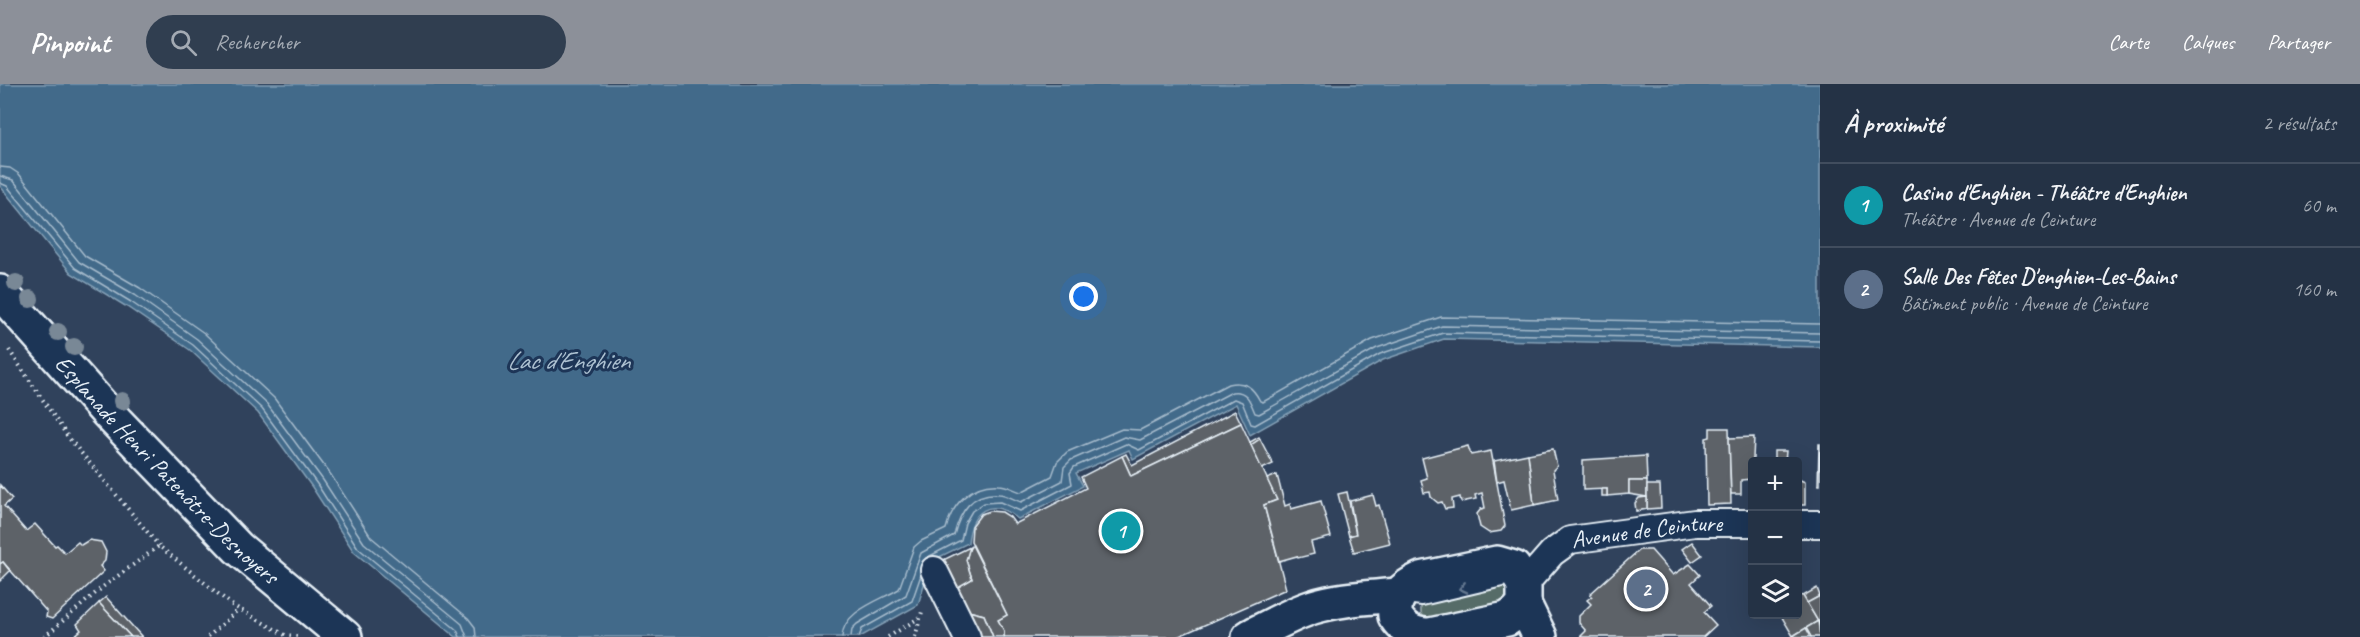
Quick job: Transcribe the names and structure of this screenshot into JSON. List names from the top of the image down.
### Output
{
  "streets": {
    "main road": ["Esplanade Henri Patenôtre-Desnoyers", "Avenue de Ceinture"]
  },
  "water": ["Lac d'Enghien"],
  "page": {
    "header": "Pinpoint",
    "search": "Rechercher",
    "nav": ["Carte", "Calques", "Partager"],
    "heading": ["À proximité", "2 résultats"],
    "list": [
      {
        "mark": "1",
        "name": "Casino d'Enghien - Théâtre d'Enghien",
        "note": "Théâtre · Avenue de Ceinture",
        "value": "60 m"
      },
      {
        "mark": "2",
        "name": "Salle Des Fêtes D'enghien-Les-Bains",
        "note": "Bâtiment public · Avenue de Ceinture",
        "value": "160 m"
      }
    ],
    "map_buttons": ["+", "−"],
    "pins": ["1", "2"]
  }
}
